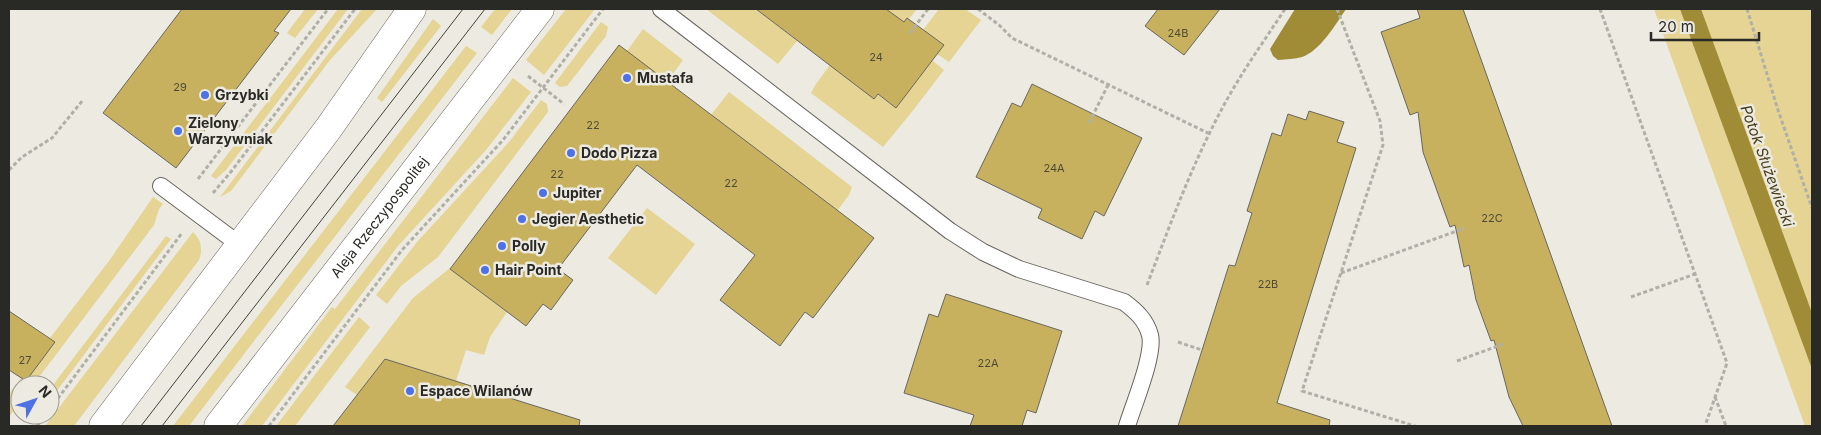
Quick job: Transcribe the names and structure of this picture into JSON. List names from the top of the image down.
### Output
{
  "streets": {
    "street": ["Aleja Rzeczypospolitej"]
  },
  "water": ["Potok Służewiecki"],
  "places": [
    "Mustafa",
    "Grzybki",
    "Zielony Warzywniak",
    "Dodo Pizza",
    "Jupiter",
    "Jegier Aesthetic",
    "Polly",
    "Hair Point",
    "Espace Wilanów"
  ],
  "house_numbers": [
    "24B",
    "24",
    "29",
    "22",
    "24A",
    "22",
    "22",
    "22C",
    "22B",
    "27",
    "22A"
  ],
  "scale_bar": "20 m",
  "north": "top right"
}
